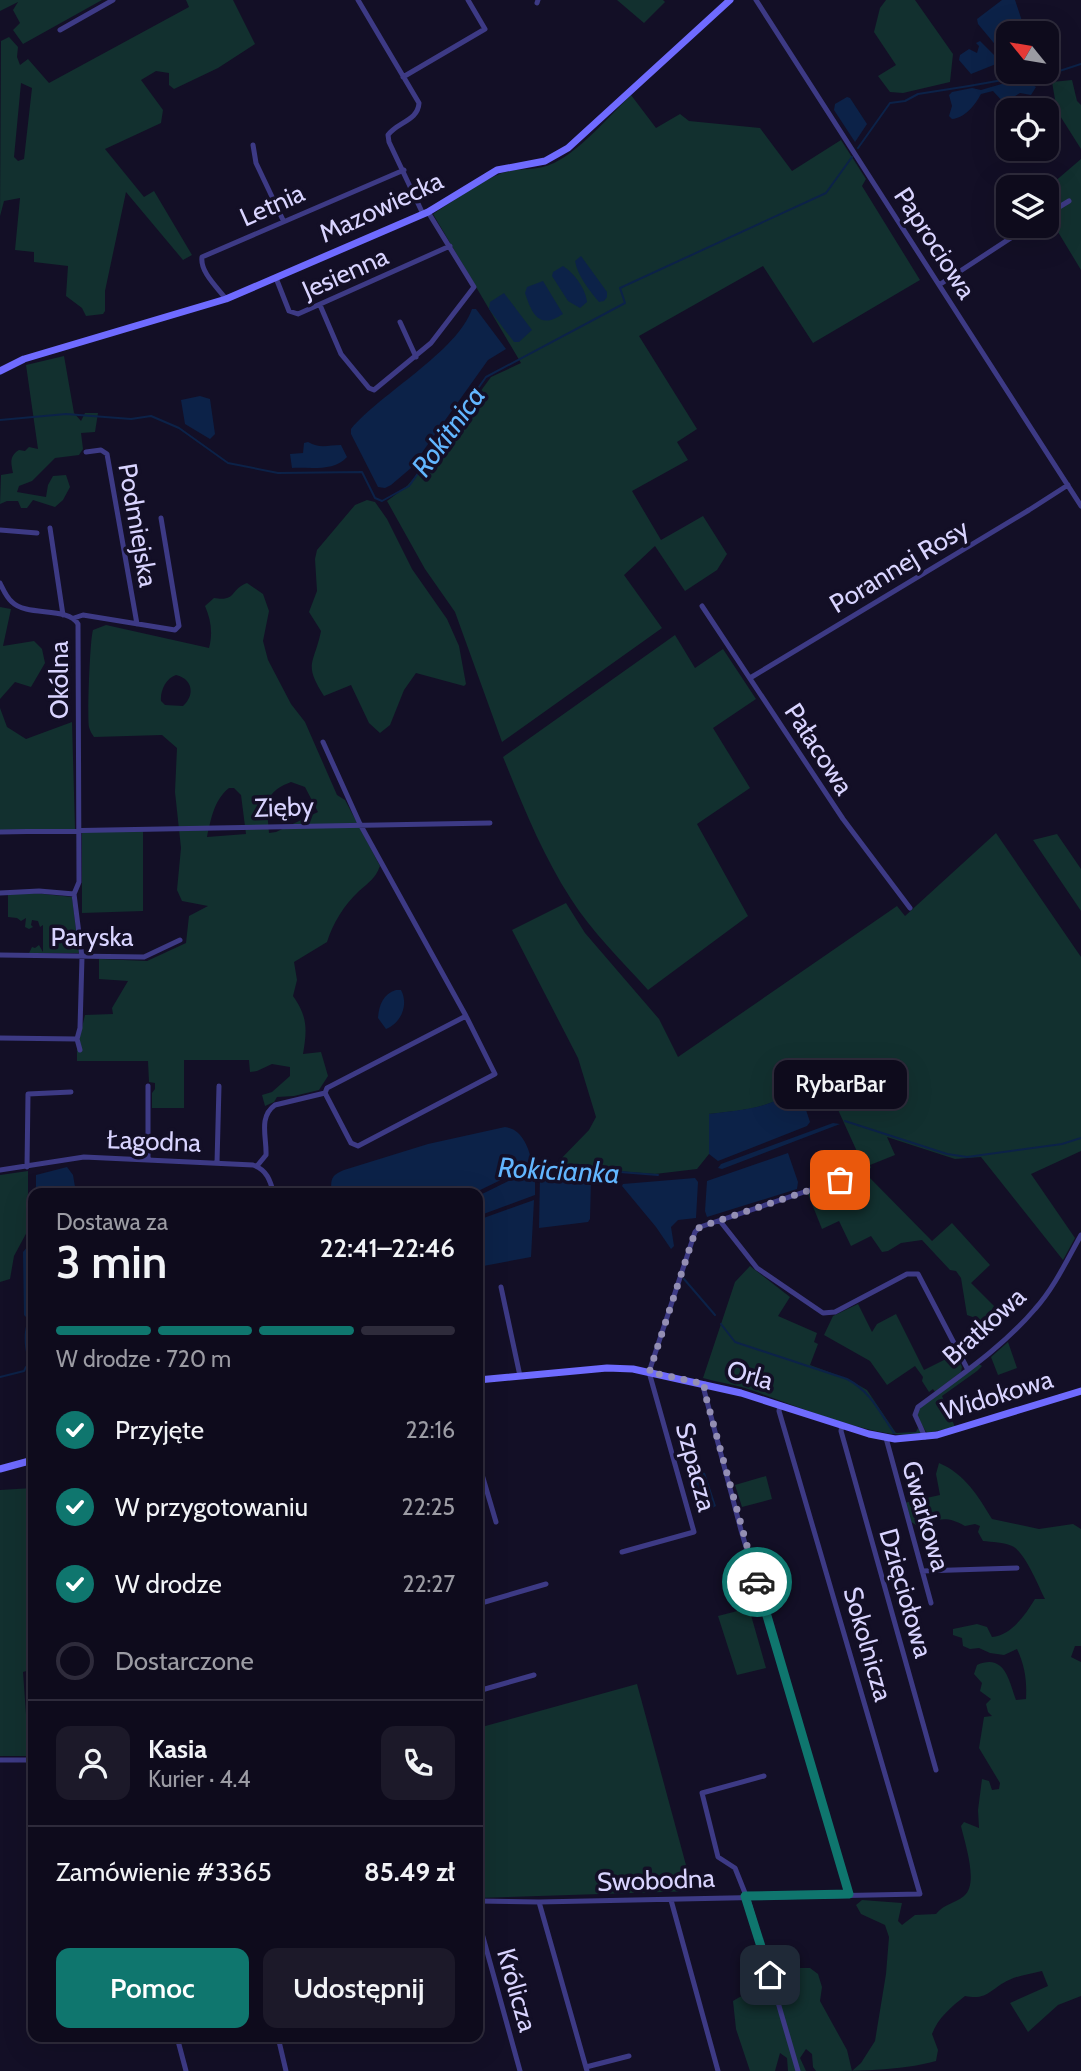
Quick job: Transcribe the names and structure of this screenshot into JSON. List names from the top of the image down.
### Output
{
  "streets": {
    "street": [
      "Letnia",
      "Mazowiecka",
      "Paprociowa",
      "Jesienna",
      "Podmiejska",
      "Porannej Rosy",
      "Okólna",
      "Pałacowa",
      "Zięby",
      "Paryska",
      "Łagodna",
      "Bratkowa",
      "Orla",
      "Widokowa",
      "Szpacza",
      "Gwarkowa",
      "Dzięciołowa",
      "Sokolnicza",
      "Swobodna",
      "Królicza"
    ]
  },
  "crossings": [
    ["Letnia", "Mazowiecka"],
    ["Mazowiecka", "Jesienna"],
    ["Paprociowa", "Porannej Rosy"],
    ["Porannej Rosy", "Pałacowa"],
    ["Okólna", "Zięby"],
    ["Okólna", "Paryska"],
    ["Bratkowa", "Orla"],
    ["Bratkowa", "Widokowa"],
    ["Orla", "Widokowa"],
    ["Orla", "Szpacza"],
    ["Orla", "Gwarkowa"],
    ["Orla", "Dzięciołowa"],
    ["Orla", "Sokolnicza"],
    ["Sokolnicza", "Swobodna"]
  ],
  "water": ["Rokitnica", "Rokicianka"],
  "places": ["RybarBar"],
  "north": "top left",
  "page": {
    "bubble": "RybarBar",
    "heading": ["3 min", "Dostawa za", "22:41–22:46"],
    "panel": [
      "Kasia",
      "Kurier · 4.4",
      "Zamówienie #3365",
      "85.49 zł"
    ],
    "bar": "W drodze · 720 m",
    "list": [
      ["Przyjęte", "22:16"],
      ["W przygotowaniu", "22:25"],
      ["W drodze", "22:27"],
      "Dostarczone"
    ],
    "buttons": ["Pomoc", "Udostępnij"]
  }
}
